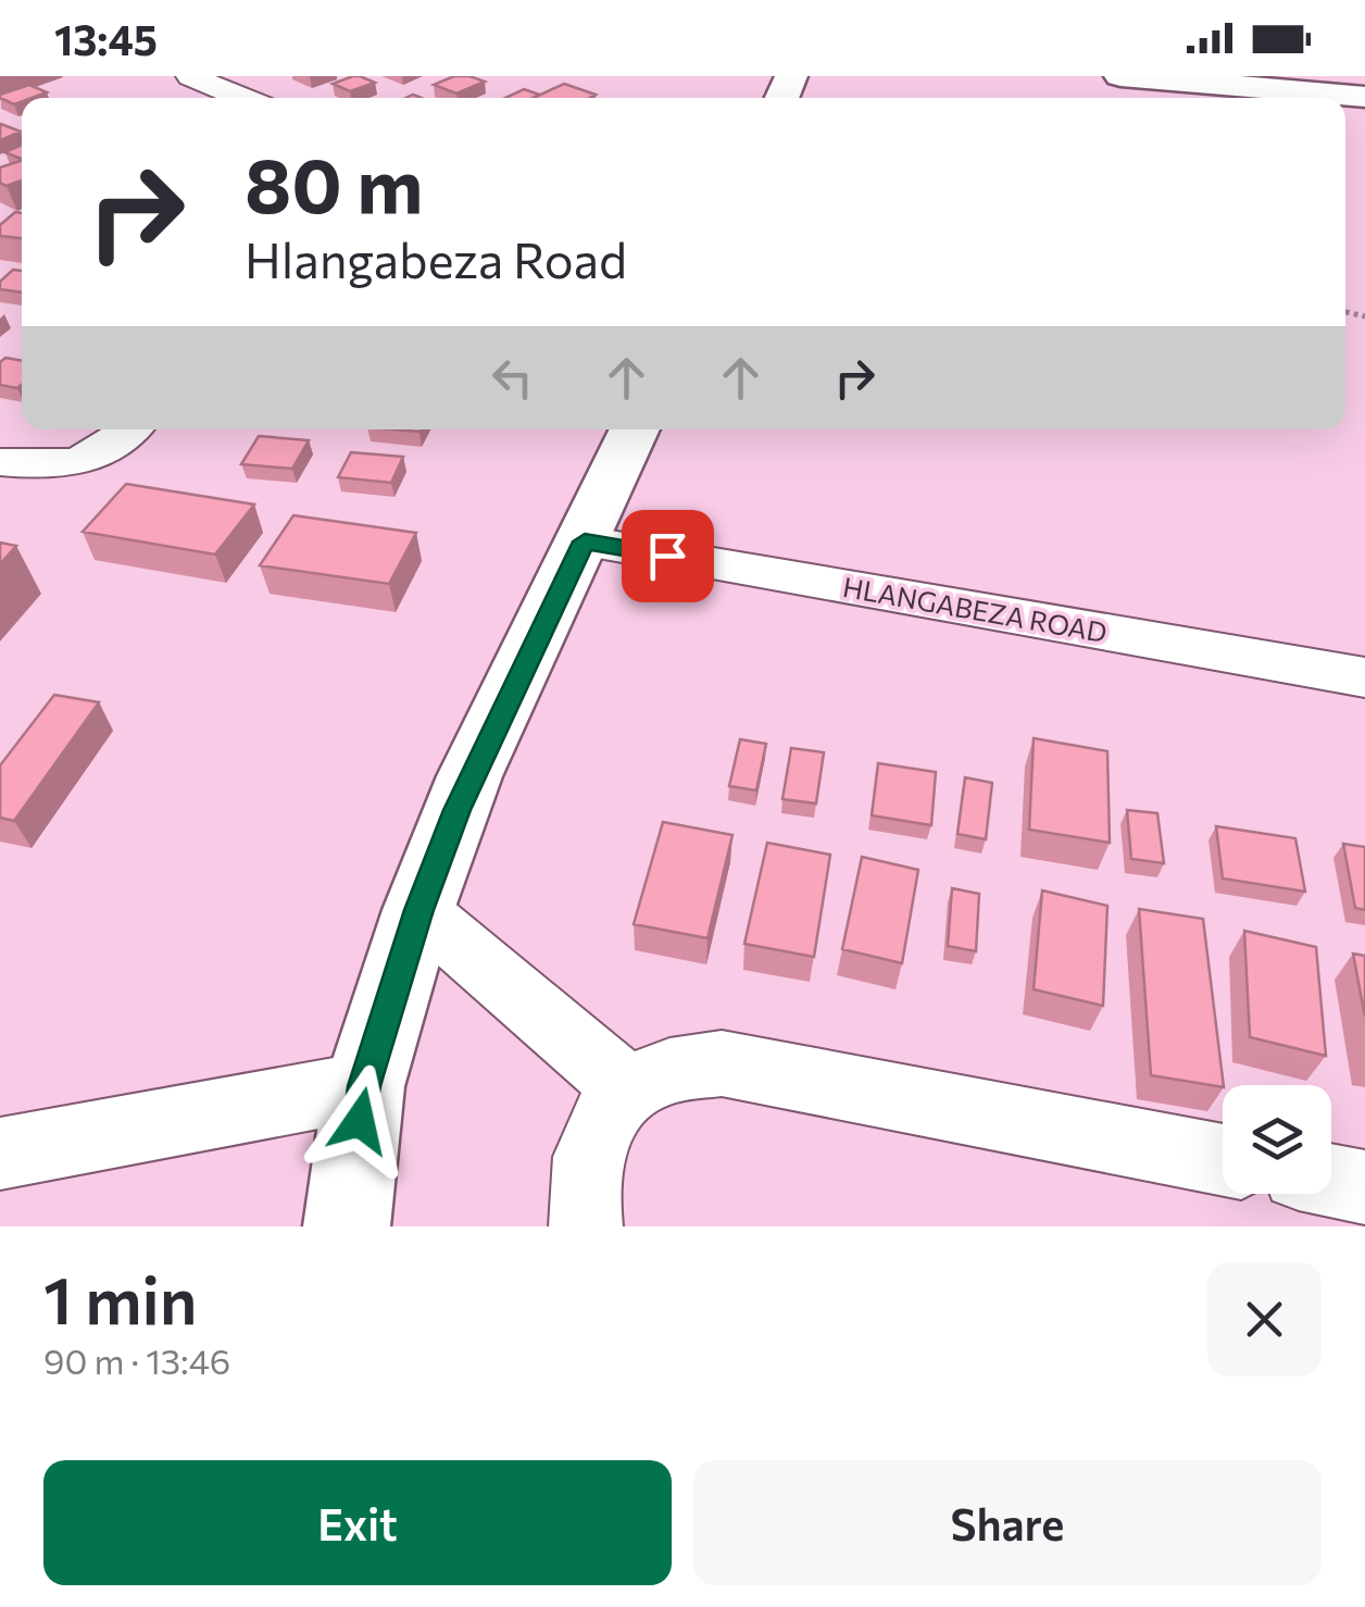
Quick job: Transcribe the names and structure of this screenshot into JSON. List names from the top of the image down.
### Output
{
  "streets": {
    "street": ["HLANGABEZA ROAD"]
  },
  "page": {
    "status": "13:45",
    "turn": ["80 m", "Hlangabeza Road"],
    "heading": ["1 min", "90 m · 13:46"],
    "buttons": ["Exit", "Share"]
  }
}
